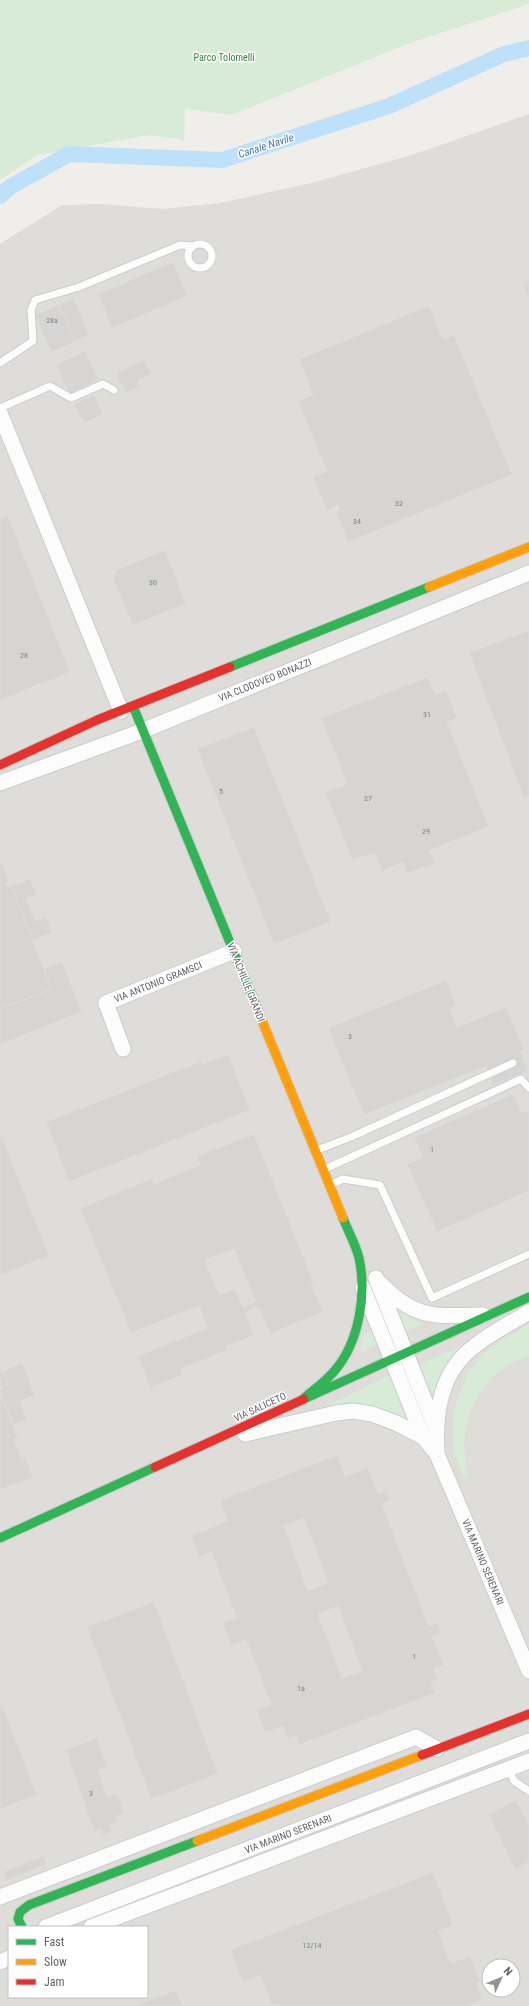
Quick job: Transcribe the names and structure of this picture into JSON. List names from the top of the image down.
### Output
{
  "streets": {
    "street": [
      "VIA CLODOVEO BONAZZI",
      "VIA ANTONIO GRAMSCI",
      "VIA ACHILLE GRANDI",
      "VIA SALICETO",
      "VIA MARINO SERENARI"
    ]
  },
  "crossings": [
    ["VIA CLODOVEO BONAZZI", "VIA ACHILLE GRANDI"],
    ["VIA ANTONIO GRAMSCI", "VIA ACHILLE GRANDI"],
    ["VIA ACHILLE GRANDI", "VIA SALICETO"],
    ["VIA ACHILLE GRANDI", "VIA MARINO SERENARI"],
    ["VIA SALICETO", "VIA MARINO SERENARI"]
  ],
  "water": ["Canale Navile"],
  "parks": ["Parco Tolomelli"],
  "house_numbers": [
    "28a",
    "32",
    "34",
    "30",
    "28",
    "31",
    "5",
    "27",
    "29",
    "3",
    "1",
    "1",
    "1a",
    "3",
    "12/14"
  ],
  "legend": ["Fast", "Slow", "Jam"],
  "north": "top right"
}
